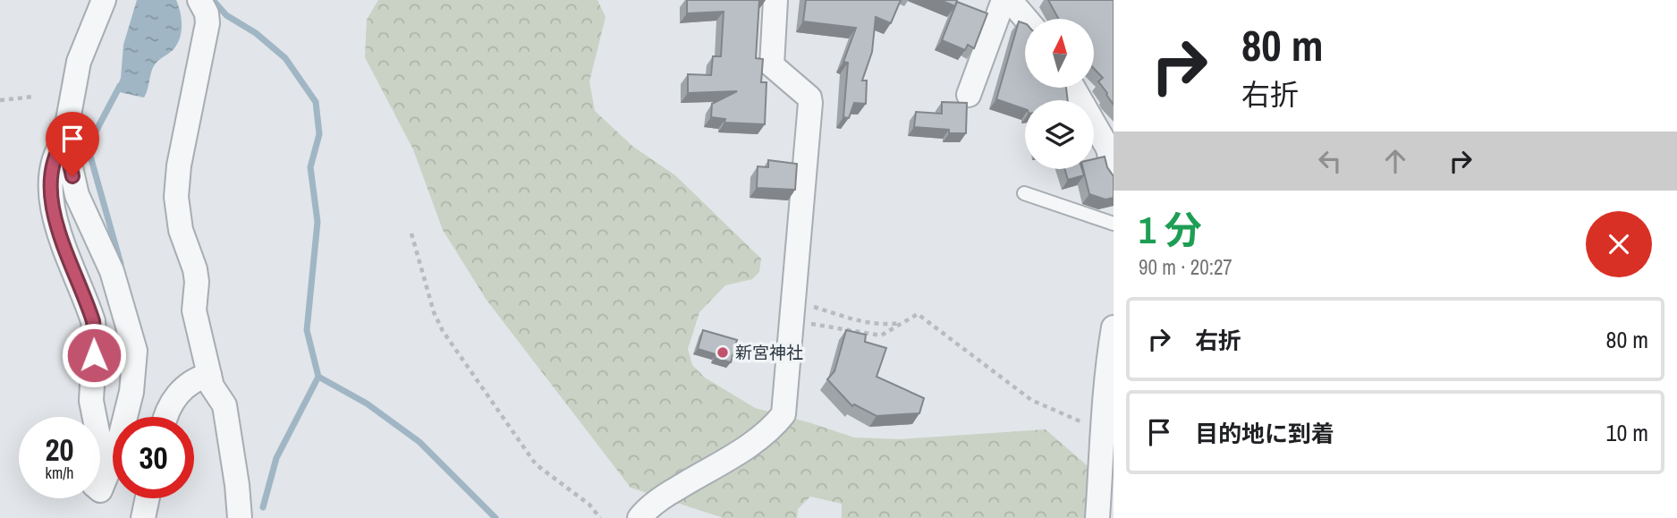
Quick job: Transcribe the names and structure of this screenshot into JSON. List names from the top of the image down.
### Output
{
  "places": ["新宮神社"],
  "north": "top",
  "page": {
    "turn": ["80 m", "右折"],
    "heading": ["1 分", "90 m · 20:27"],
    "list": [
      {
        "name": "右折",
        "value": "80 m"
      },
      {
        "name": "目的地に到着",
        "value": "10 m"
      }
    ],
    "speed": "20 km/h",
    "limit": "30"
  }
}
